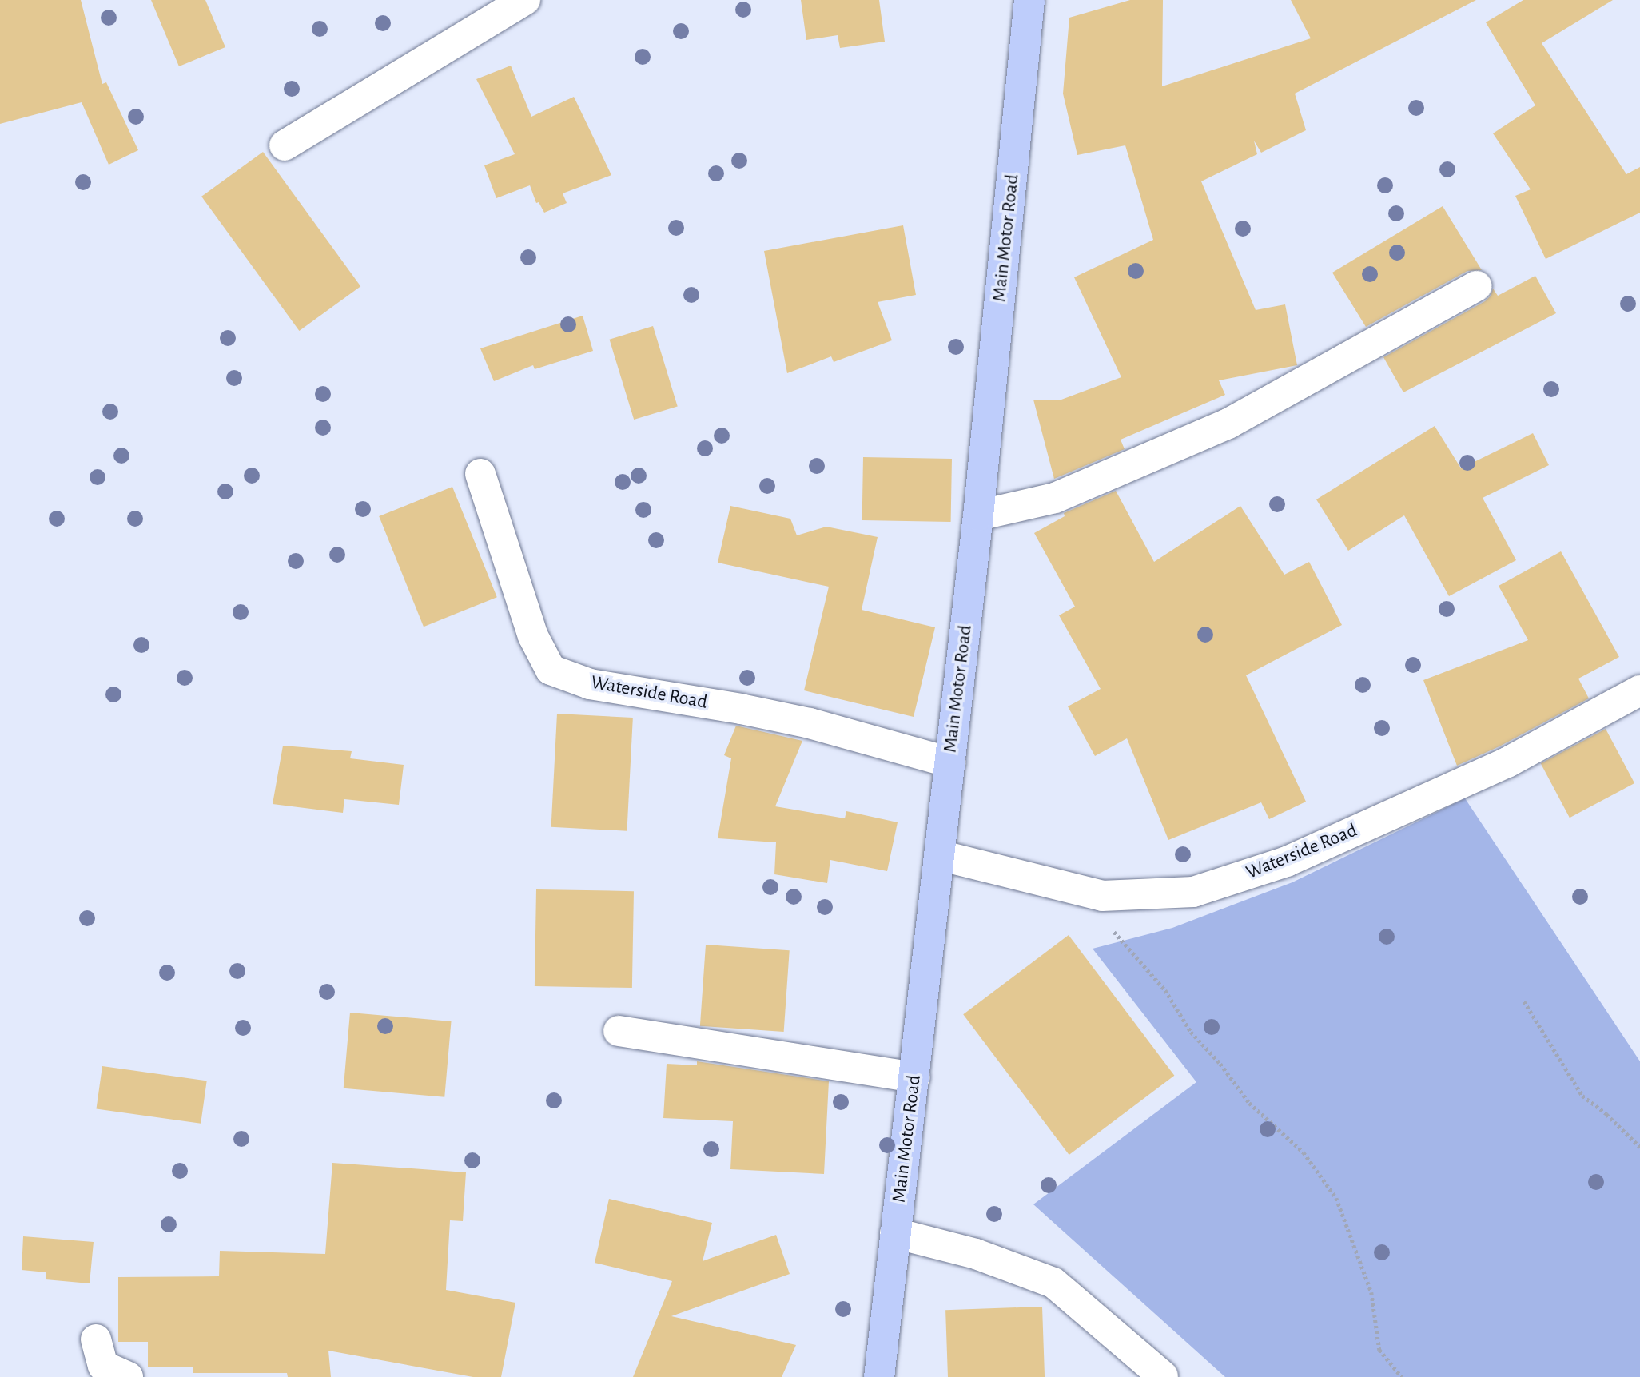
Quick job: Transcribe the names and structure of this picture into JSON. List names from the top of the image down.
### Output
{
  "streets": {
    "main road": ["Main Motor Road"],
    "street": ["Waterside Road"]
  },
  "crossings": [
    ["Main Motor Road", "Waterside Road"]
  ]
}
